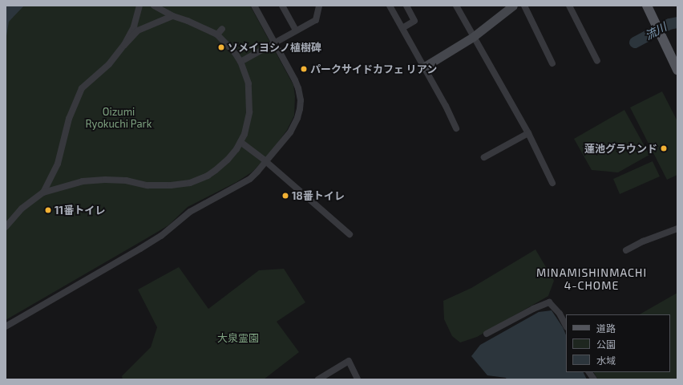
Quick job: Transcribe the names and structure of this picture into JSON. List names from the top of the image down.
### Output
{
  "districts": ["MINAMISHINMACHI 4-CHOME"],
  "water": ["流川"],
  "parks": ["Oizumi Ryokuchi Park", "大泉霊園"],
  "places": [
    "ソメイヨシノ植樹碑",
    "パークサイドカフェ リアン",
    "蓮池グラウンド",
    "18番トイレ",
    "11番トイレ"
  ],
  "legend": ["道路", "公園", "水域"]
}
